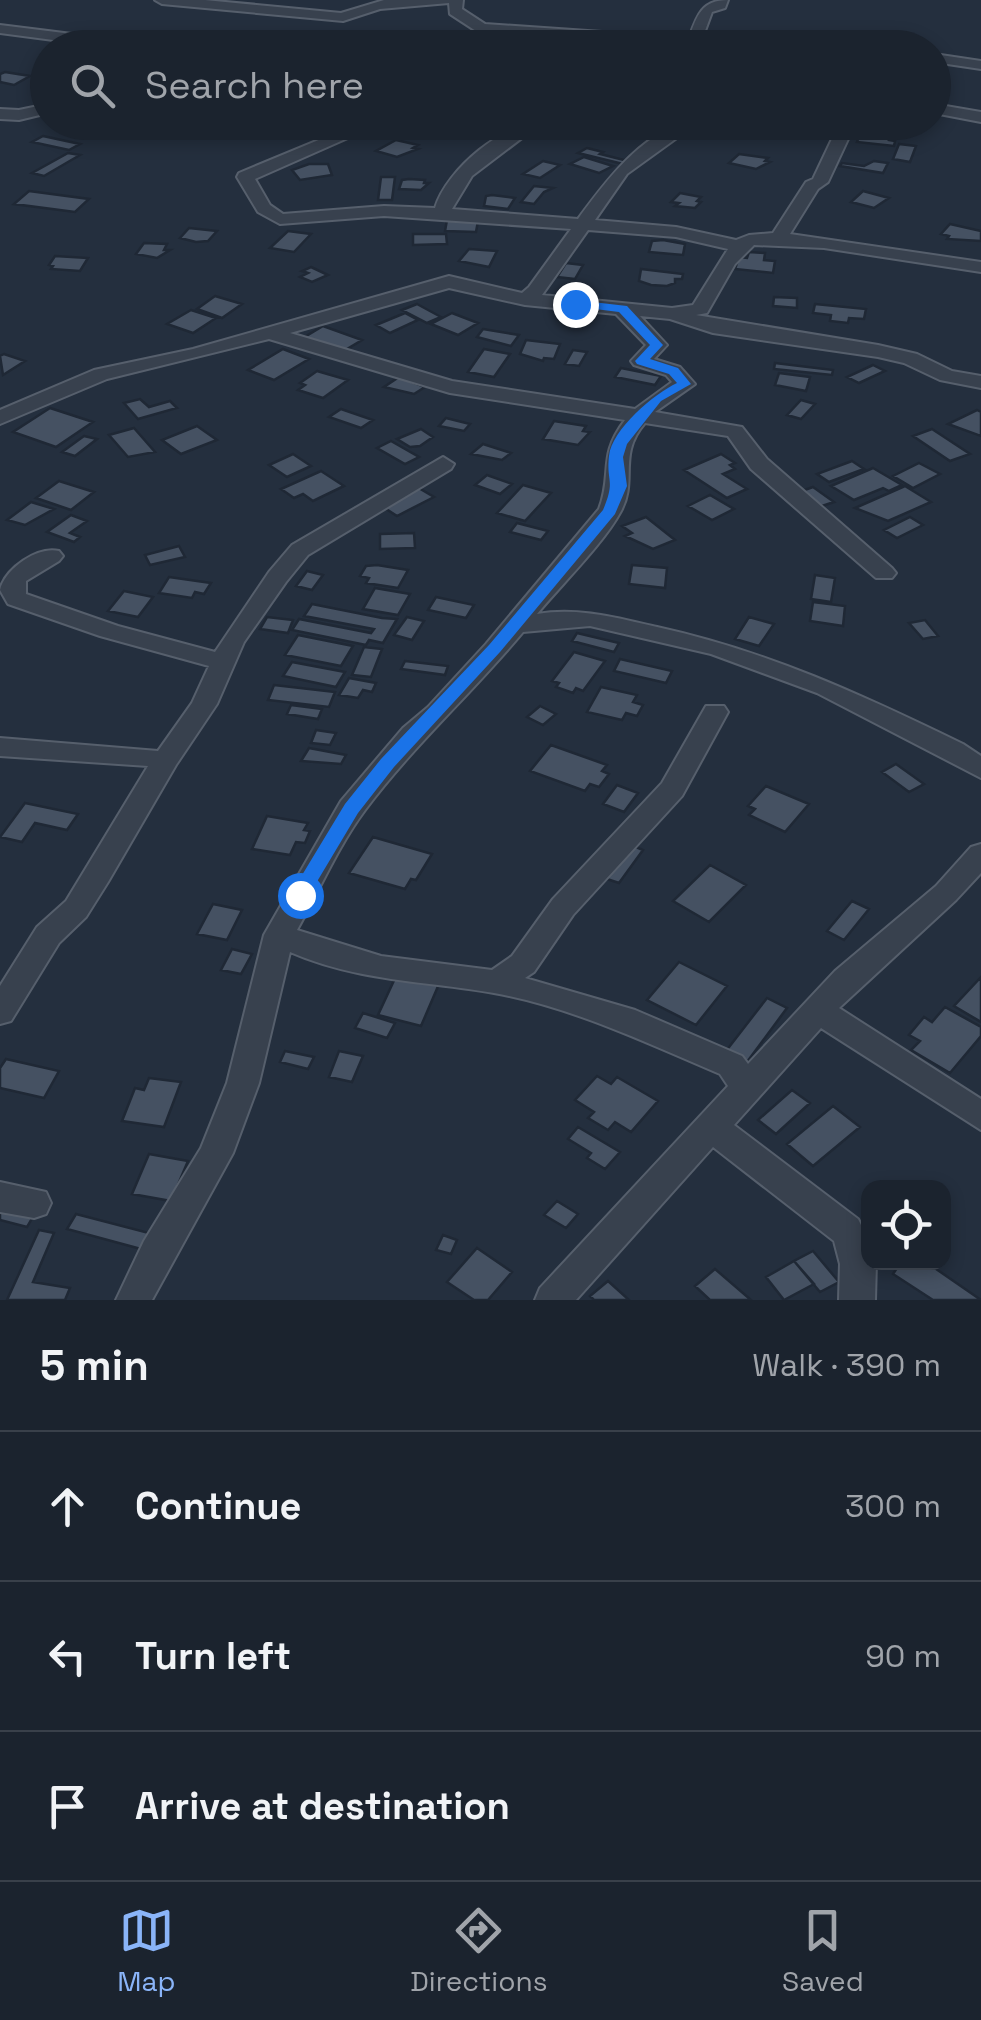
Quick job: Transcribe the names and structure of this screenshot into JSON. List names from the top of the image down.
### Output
{
  "page": {
    "search": "Search here",
    "heading": ["5 min", "Walk · 390 m"],
    "list": [
      ["Continue", "300 m"],
      ["Turn left", "90 m"],
      "Arrive at destination"
    ],
    "nav": ["Map", "Directions", "Saved"]
  }
}
